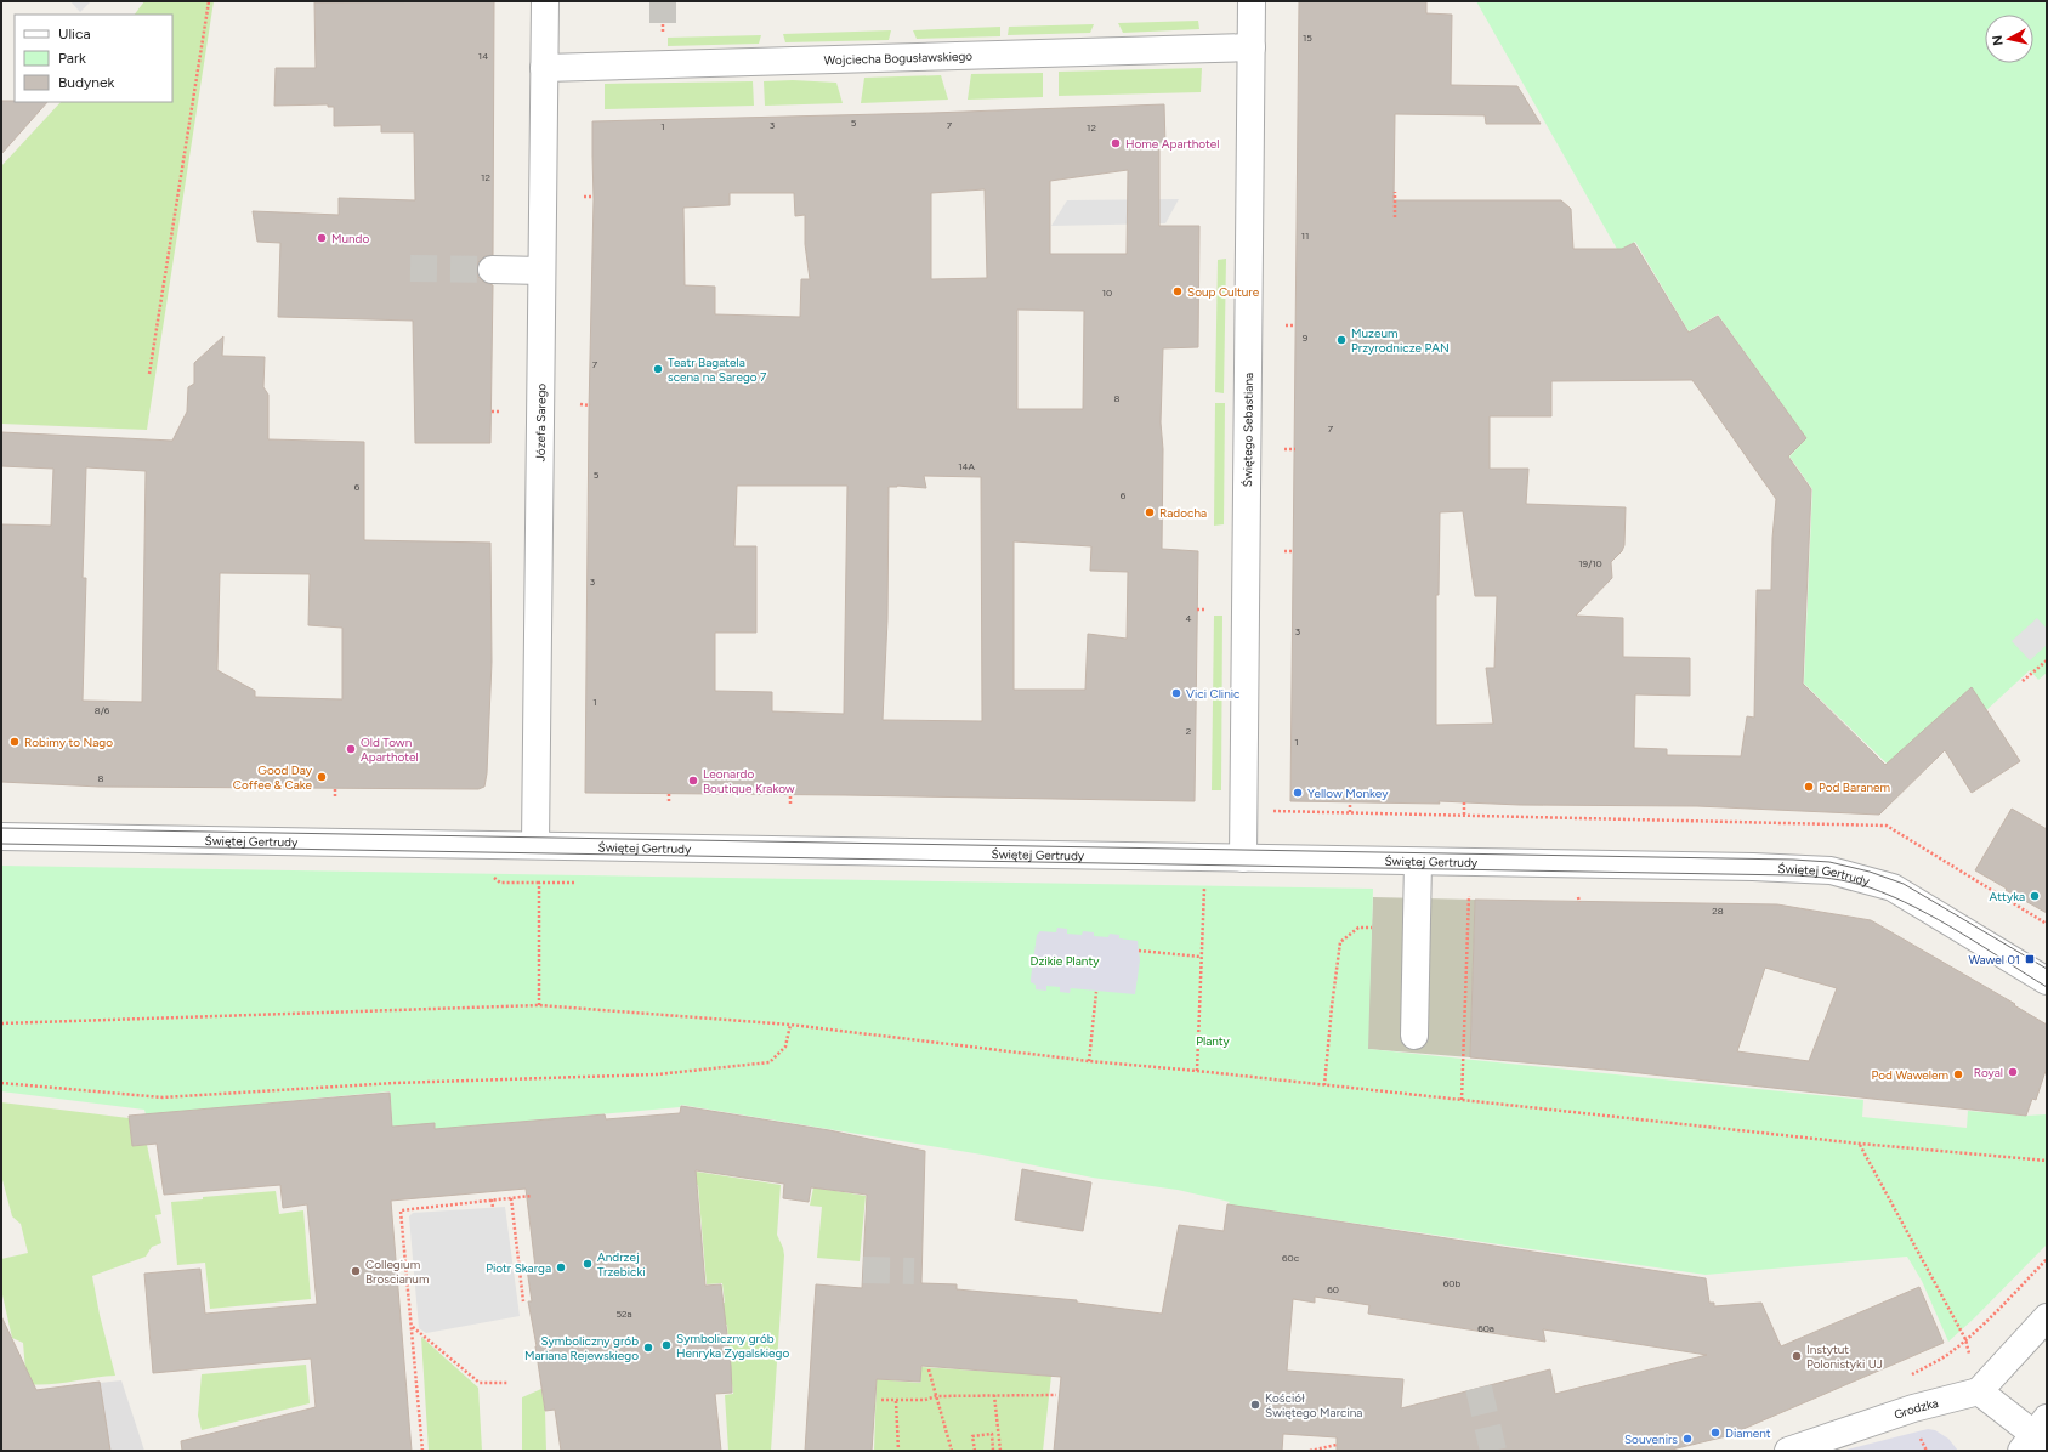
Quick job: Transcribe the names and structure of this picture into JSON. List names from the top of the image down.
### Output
{
  "streets": {
    "street": [
      "Wojciecha Bogusławskiego",
      "Józefa Sarego",
      "Świętego Sebastiana",
      "Świętej Gertrudy",
      "Grodzka"
    ]
  },
  "crossings": [
    ["Wojciecha Bogusławskiego", "Józefa Sarego"],
    ["Wojciecha Bogusławskiego", "Świętego Sebastiana"],
    ["Józefa Sarego", "Świętej Gertrudy"],
    ["Świętego Sebastiana", "Świętej Gertrudy"]
  ],
  "parks": ["Dzikie Planty", "Planty"],
  "places": {
    "other": [
      "Home Aparthotel",
      "Mundo",
      "Soup Culture",
      "Muzeum Przyrodnicze PAN",
      "Teatr Bagatela scena na Sarego 7",
      "Radocha",
      "Vici Clinic",
      "Robimy to Nago",
      "Old Town Aparthotel",
      "Good Day Coffee & Cake",
      "Leonardo Boutique Krakow",
      "Pod Baranem",
      "Yellow Monkey",
      "Attyka",
      "Royal",
      "Pod Wawelem",
      "Andrzej Trzebicki",
      "Piotr Skarga",
      "Collegium Broscianum",
      "Symboliczny grób Henryka Zygalskiego",
      "Symboliczny grób Mariana Rejewskiego",
      "Instytut Polonistyki UJ",
      "Kościół Świętego Marcina",
      "Diament",
      "Souvenirs"
    ],
    "transit": ["Wawel 01"]
  },
  "house_numbers": [
    "15",
    "14",
    "5",
    "3",
    "7",
    "1",
    "12",
    "12",
    "11",
    "10",
    "9",
    "7",
    "8",
    "7",
    "14A",
    "5",
    "6",
    "6",
    "19/10",
    "3",
    "4",
    "3",
    "1",
    "8/6",
    "2",
    "1",
    "8",
    "28",
    "60c",
    "60b",
    "60",
    "52a",
    "60a"
  ],
  "legend": ["Ulica", "Park", "Budynek"],
  "north": "left"
}
